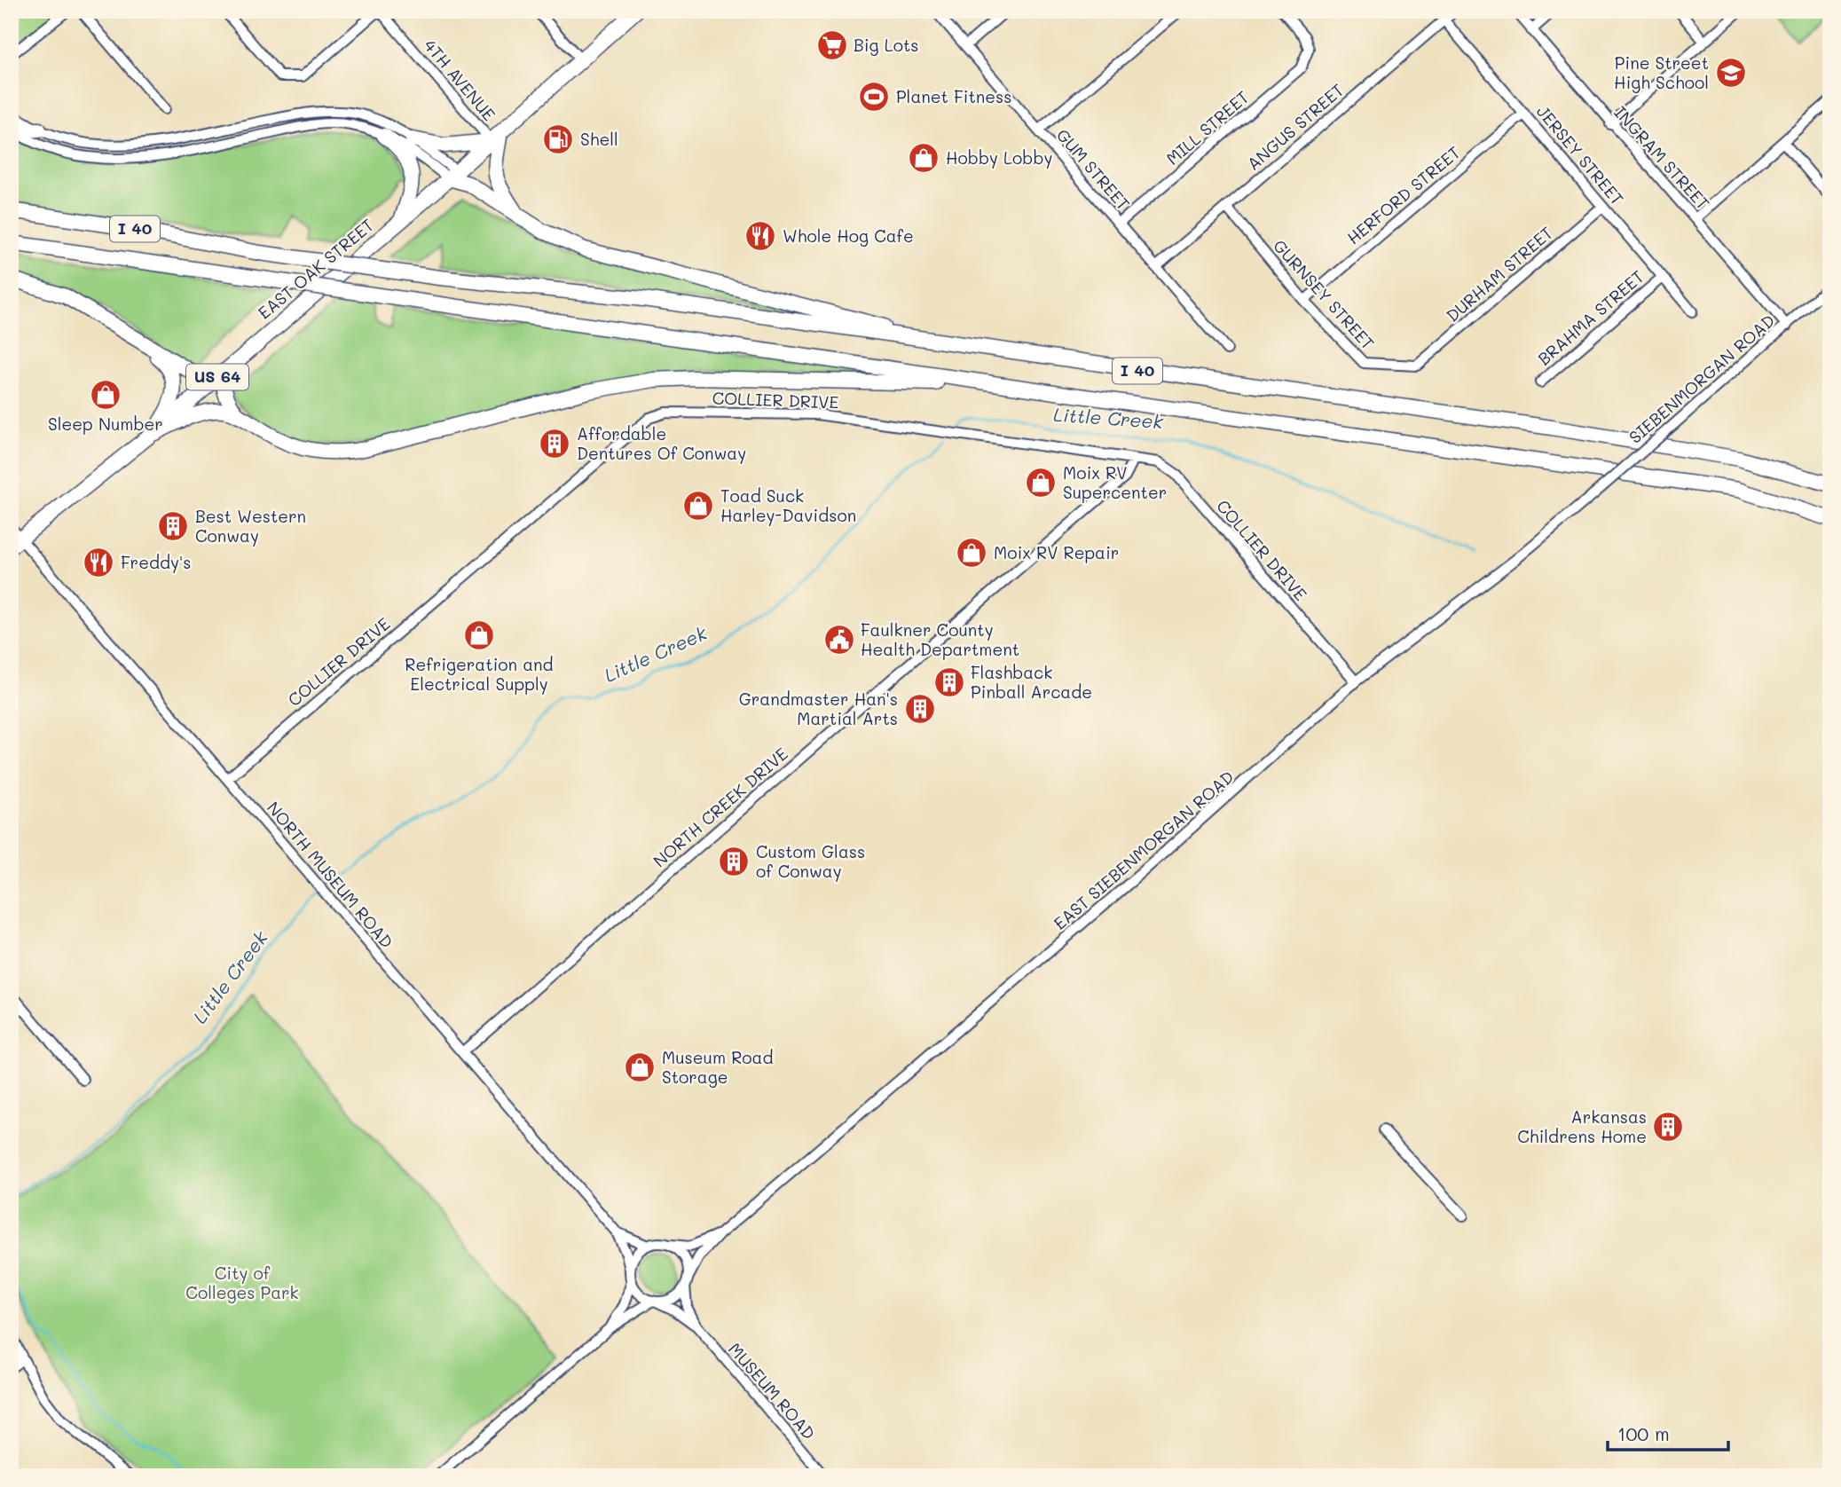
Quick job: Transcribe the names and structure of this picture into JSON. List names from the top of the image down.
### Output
{
  "streets": {
    "highway": ["I 40", "EAST OAK STREET", "US 64"],
    "street": [
      "4TH AVENUE",
      "ANGUS STREET",
      "MILL STREET",
      "JERSEY STREET",
      "INGRAM STREET",
      "GUM STREET",
      "HERFORD STREET",
      "DURHAM STREET",
      "GURNSEY STREET",
      "BRAHMA STREET",
      "SIEBENMORGAN ROAD",
      "COLLIER DRIVE",
      "NORTH CREEK DRIVE",
      "EAST SIEBENMORGAN ROAD",
      "NORTH MUSEUM ROAD",
      "MUSEUM ROAD"
    ]
  },
  "crossings": [
    ["4TH AVENUE", "EAST OAK STREET"],
    ["ANGUS STREET", "JERSEY STREET"],
    ["ANGUS STREET", "GUM STREET"],
    ["ANGUS STREET", "GURNSEY STREET"],
    ["MILL STREET", "GUM STREET"],
    ["JERSEY STREET", "HERFORD STREET"],
    ["JERSEY STREET", "DURHAM STREET"],
    ["JERSEY STREET", "BRAHMA STREET"],
    ["INGRAM STREET", "SIEBENMORGAN ROAD"],
    ["HERFORD STREET", "GURNSEY STREET"],
    ["EAST OAK STREET", "NORTH MUSEUM ROAD"],
    ["DURHAM STREET", "GURNSEY STREET"],
    ["SIEBENMORGAN ROAD", "EAST SIEBENMORGAN ROAD"],
    ["COLLIER DRIVE", "NORTH CREEK DRIVE"],
    ["COLLIER DRIVE", "EAST SIEBENMORGAN ROAD"],
    ["COLLIER DRIVE", "NORTH MUSEUM ROAD"],
    ["NORTH CREEK DRIVE", "NORTH MUSEUM ROAD"],
    ["EAST SIEBENMORGAN ROAD", "NORTH MUSEUM ROAD"],
    ["EAST SIEBENMORGAN ROAD", "MUSEUM ROAD"],
    ["NORTH MUSEUM ROAD", "MUSEUM ROAD"]
  ],
  "water": ["Little Creek"],
  "parks": ["City of Colleges Park"],
  "places": {
    "supermarket": ["Big Lots"],
    "school or university": ["Pine Street High School"],
    "sports": ["Planet Fitness"],
    "fuel station": ["Shell"],
    "shop": [
      "Hobby Lobby",
      "Sleep Number",
      "Moix RV Supercenter",
      "Toad Suck Harley-Davidson",
      "Moix RV Repair",
      "Refrigeration and Electrical Supply",
      "Museum Road Storage"
    ],
    "restaurant": ["Whole Hog Cafe", "Freddy's"],
    "building": [
      "Affordable Dentures Of Conway",
      "Best Western Conway",
      "Flashback Pinball Arcade",
      "Grandmaster Han's Martial Arts",
      "Custom Glass of Conway",
      "Arkansas Childrens Home"
    ],
    "public building": ["Faulkner County Health Department"]
  },
  "scale_bar": "100 m"
}
